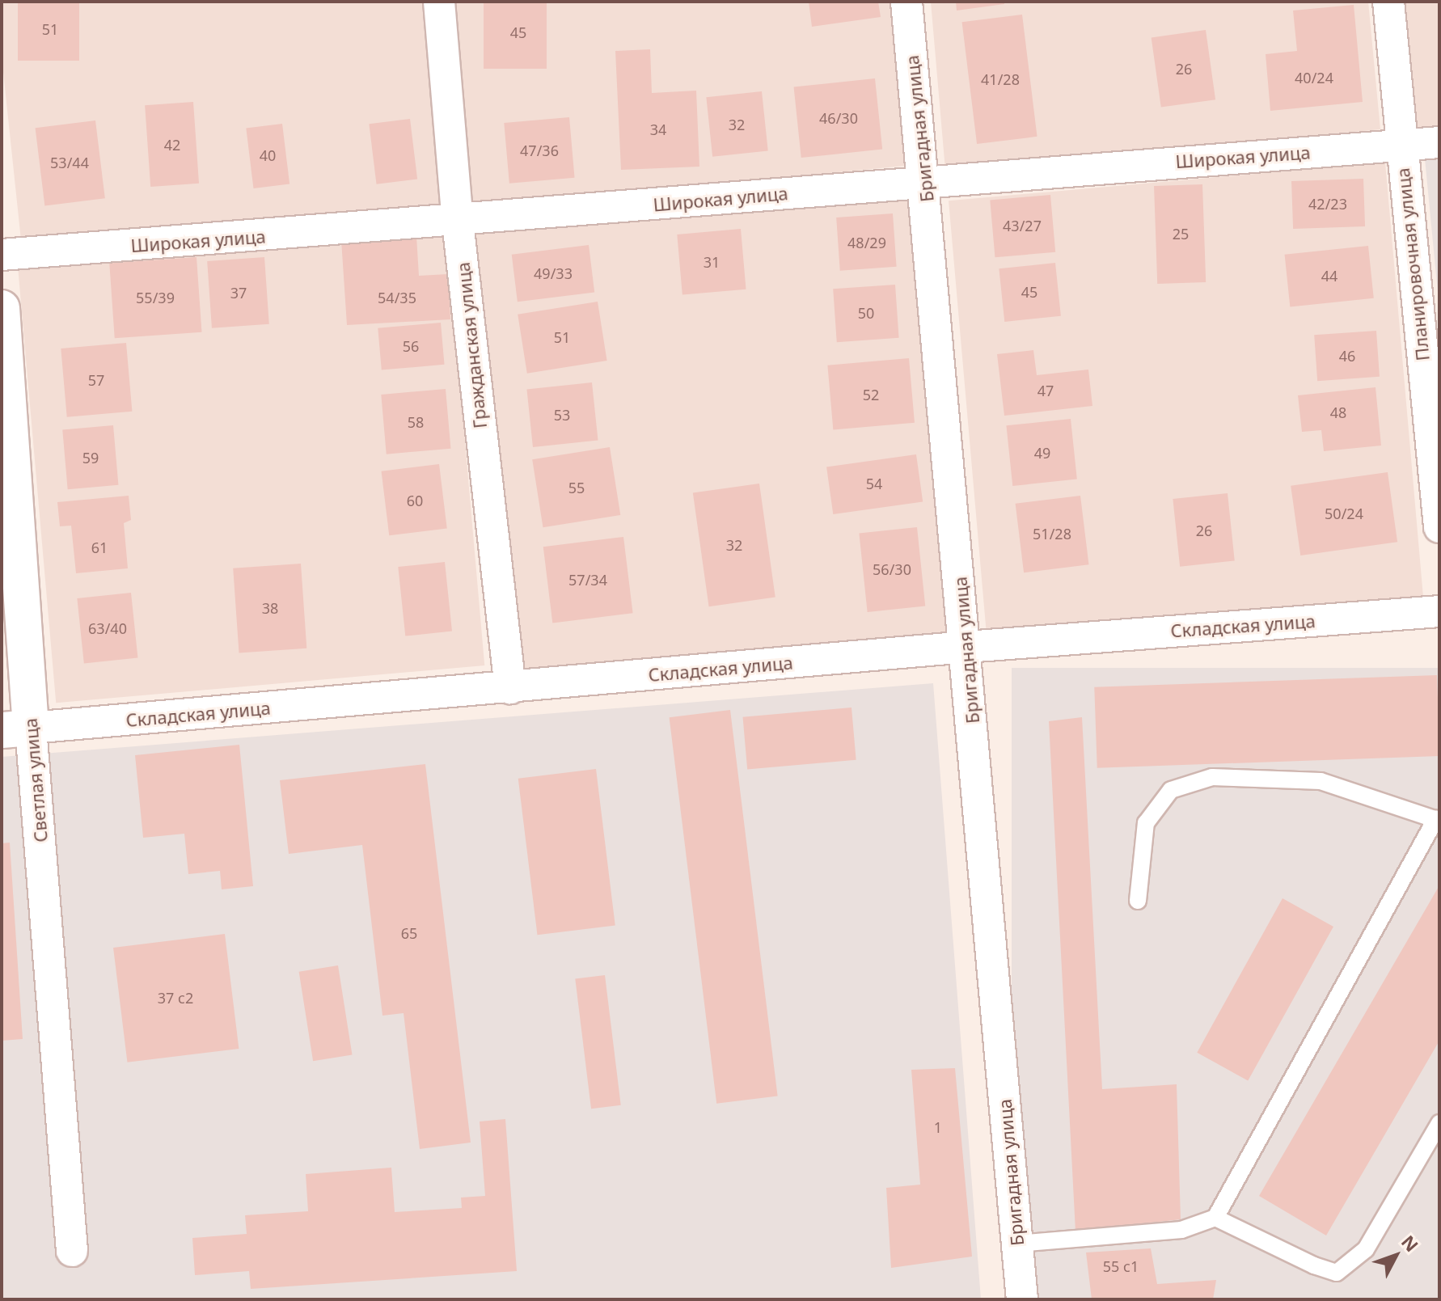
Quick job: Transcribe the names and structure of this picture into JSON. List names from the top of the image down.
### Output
{
  "streets": {
    "street": [
      "Бригадная улица",
      "Широкая улица",
      "Планировочная улица",
      "Гражданская улица",
      "Складская улица",
      "Светлая улица"
    ]
  },
  "crossings": [
    ["Бригадная улица", "Широкая улица"],
    ["Бригадная улица", "Складская улица"],
    ["Широкая улица", "Планировочная улица"],
    ["Широкая улица", "Гражданская улица"],
    ["Гражданская улица", "Складская улица"],
    ["Складская улица", "Светлая улица"]
  ],
  "house_numbers": [
    "51",
    "45",
    "26",
    "40/24",
    "41/28",
    "46/30",
    "32",
    "34",
    "42",
    "47/36",
    "40",
    "53/44",
    "42/23",
    "43/27",
    "25",
    "48/29",
    "31",
    "49/33",
    "44",
    "45",
    "37",
    "55/39",
    "54/35",
    "50",
    "51",
    "56",
    "46",
    "57",
    "47",
    "52",
    "48",
    "53",
    "58",
    "49",
    "59",
    "54",
    "55",
    "60",
    "50/24",
    "26",
    "51/28",
    "32",
    "61",
    "56/30",
    "57/34",
    "38",
    "63/40",
    "65",
    "37 с2",
    "1",
    "55 с1"
  ],
  "north": "top right"
}
